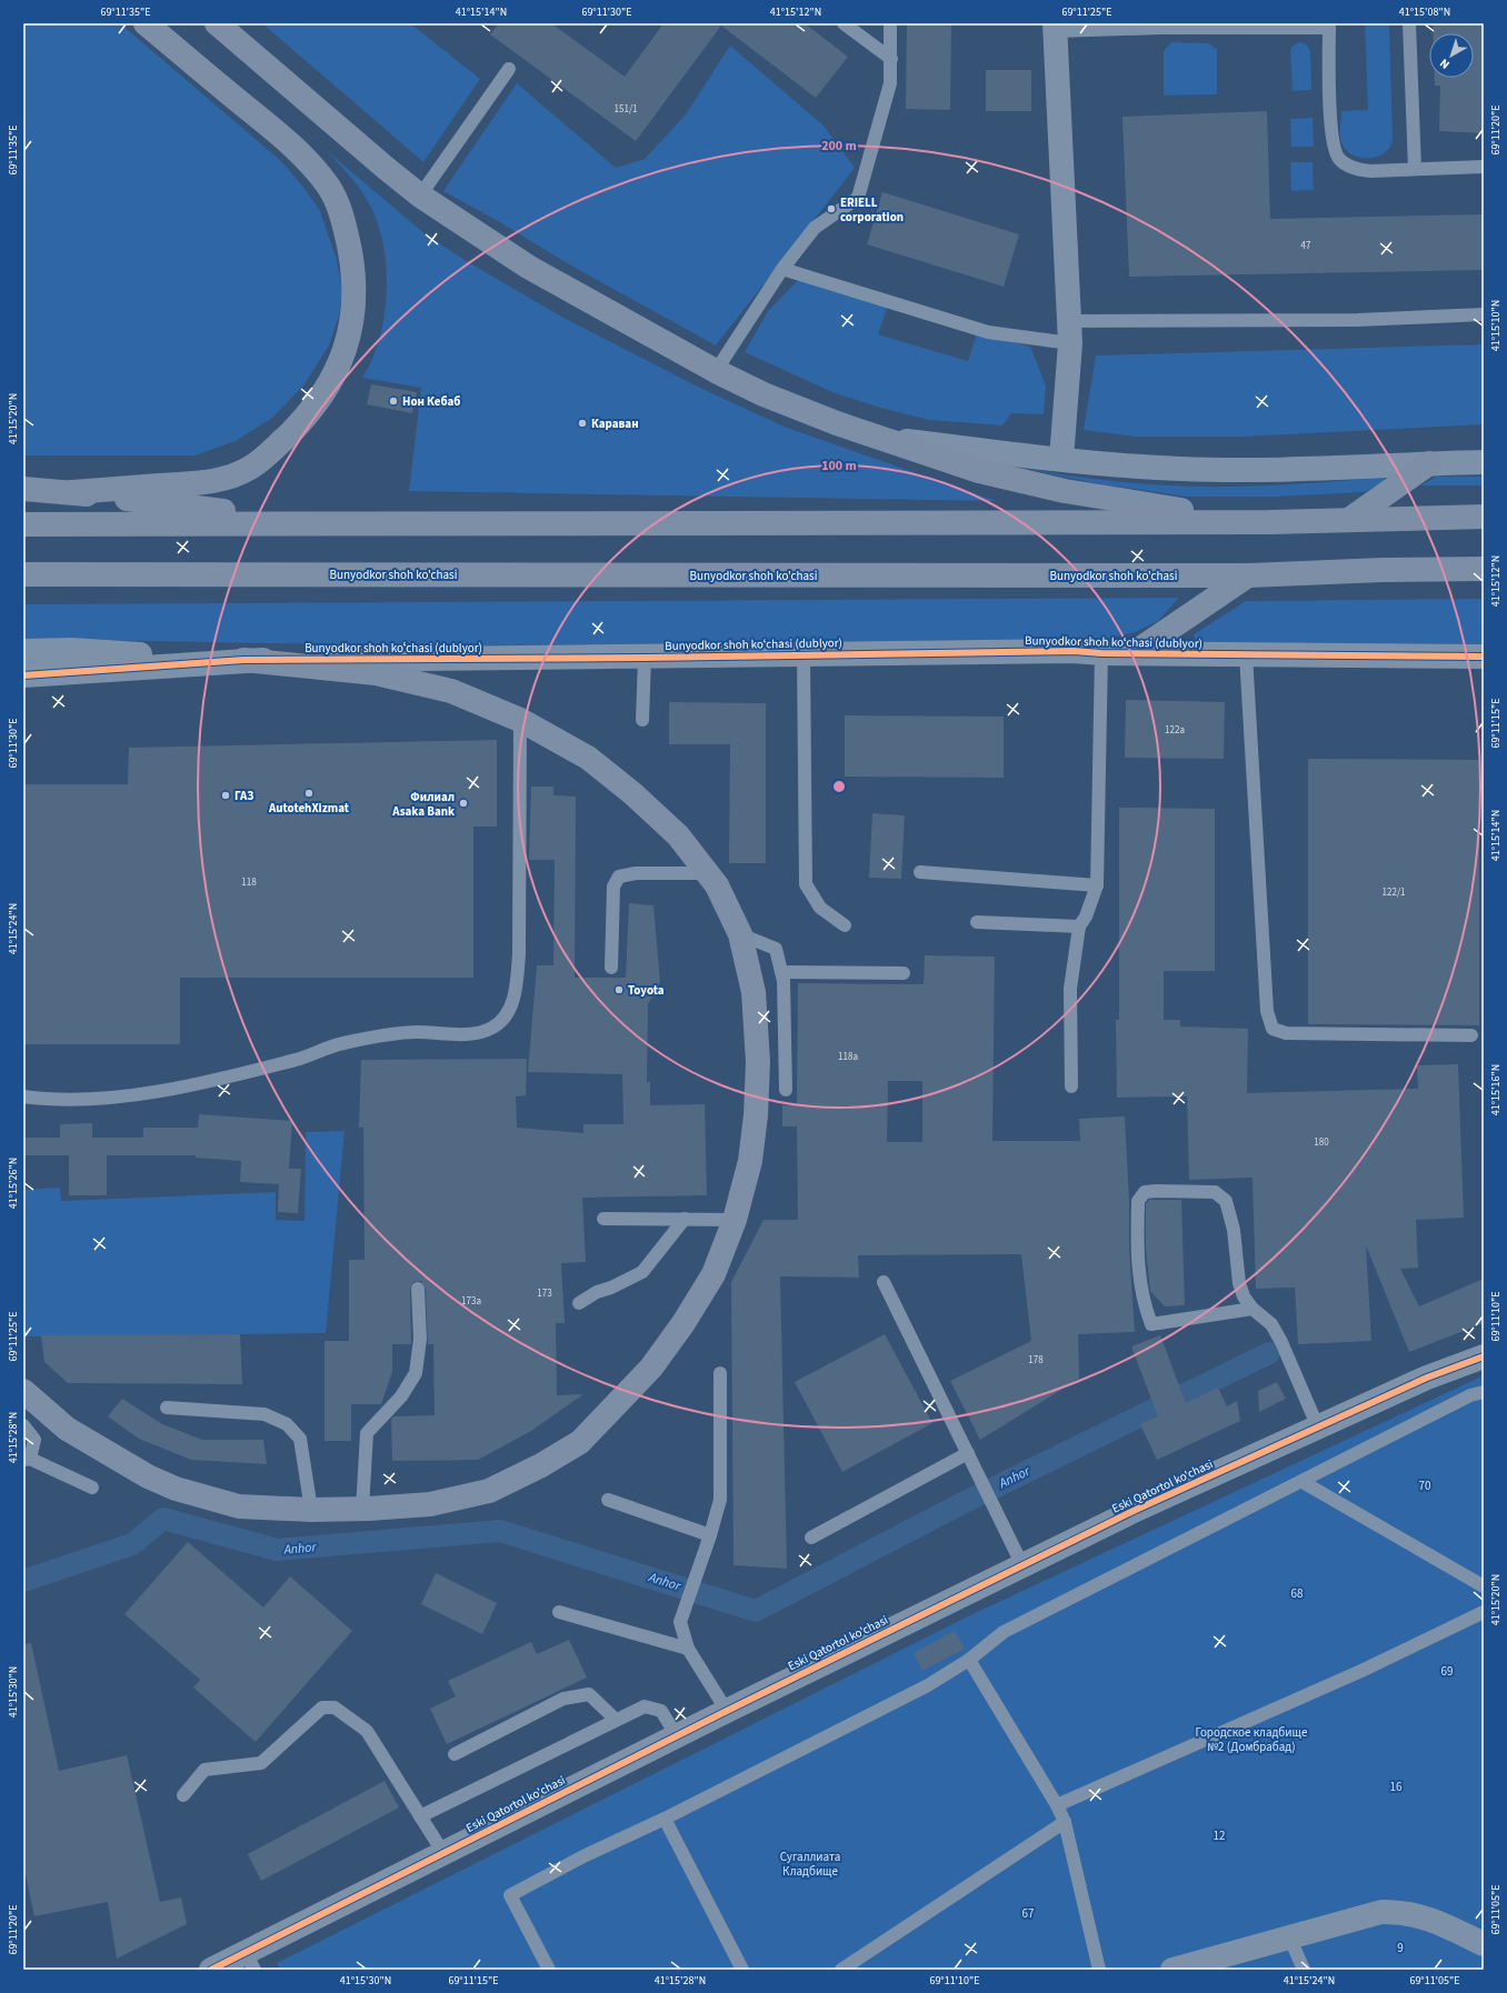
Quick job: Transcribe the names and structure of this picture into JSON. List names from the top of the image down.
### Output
{
  "streets": {
    "main road": ["Bunyodkor shoh ko'chasi"],
    "street": ["Bunyodkor shoh koʻchasi (dublyor)", "Eski Qatortol ko'chasi"]
  },
  "water": ["Anhor"],
  "parks": [
    "70",
    "68",
    "69",
    "Городское кладбище №2 (Домбрабад)",
    "16",
    "12",
    "Сугаллиата Кладбище",
    "67",
    "9"
  ],
  "places": [
    "ERIELL corporation",
    "Нон Кебаб",
    "Караван",
    "AutotehXizmat",
    "ГАЗ",
    "Филиал Asaka Bank",
    "Toyota"
  ],
  "house_numbers": [
    "151/1",
    "47",
    "122a",
    "118",
    "122/1",
    "118a",
    "180",
    "173",
    "173a",
    "178"
  ],
  "north": "bottom left",
  "coordinates": [
    "69°11'35\"E",
    "41°15'14\"N",
    "69°11'30\"E",
    "41°15'12\"N",
    "69°11'25\"E",
    "41°15'08\"N",
    "69°11'20\"E",
    "41°15'10\"N",
    "41°15'20\"N",
    "69°11'15\"E",
    "41°15'24\"N",
    "41°15'16\"N",
    "41°15'26\"N",
    "69°11'10\"E",
    "41°15'28\"N",
    "41°15'30\"N",
    "69°11'05\"E"
  ],
  "rings": ["200 m", "100 m"]
}
